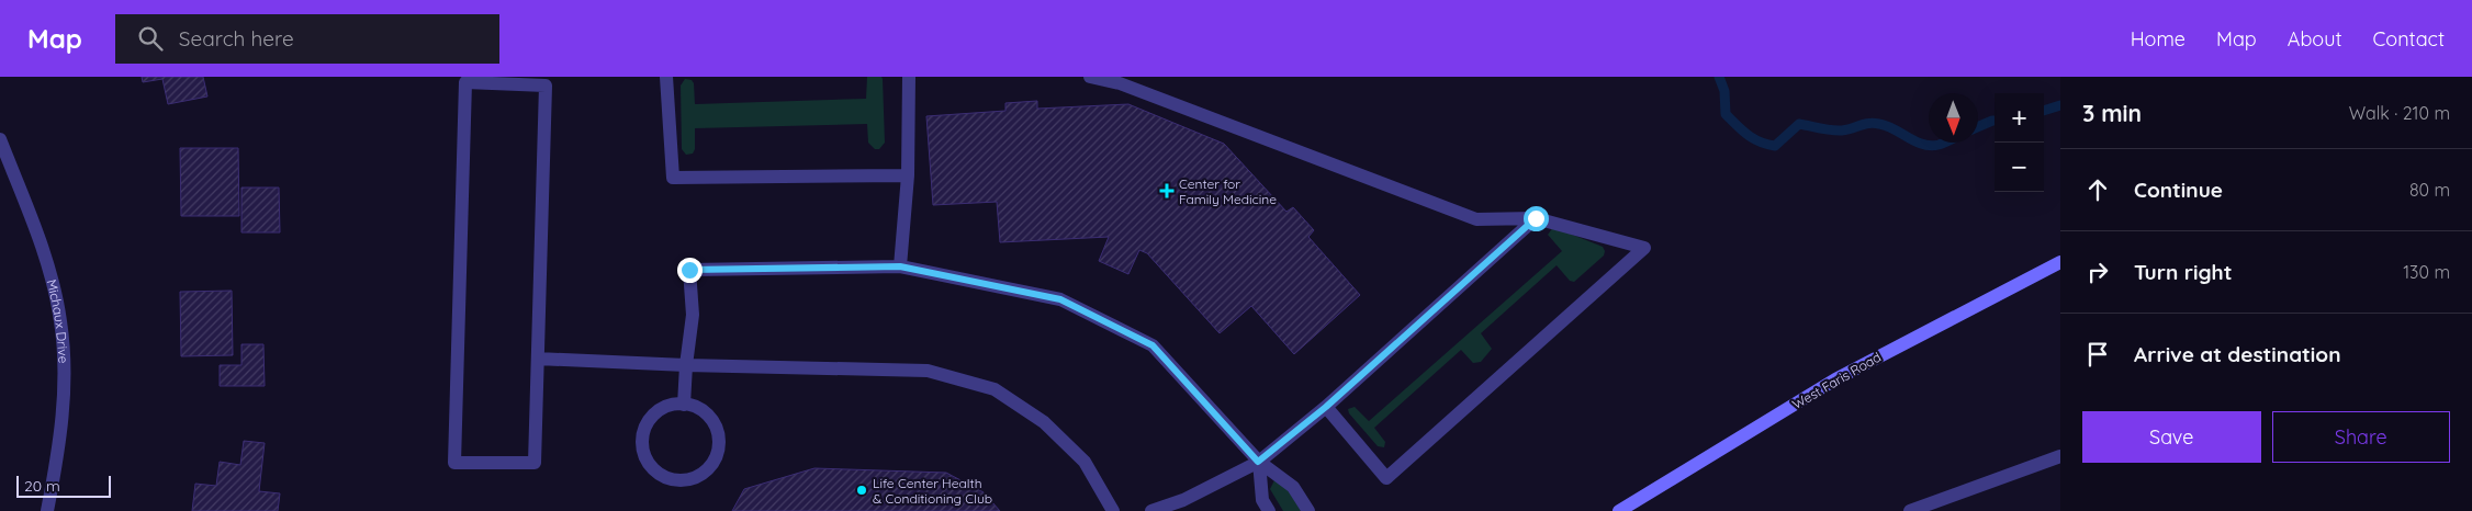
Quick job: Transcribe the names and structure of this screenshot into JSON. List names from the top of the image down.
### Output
{
  "streets": {
    "main road": ["West Faris Road"],
    "street": ["Michaux Drive"]
  },
  "places": {
    "health": ["Center for Family Medicine"],
    "other": ["Life Center Health & Conditioning Club"]
  },
  "scale_bar": "20 m",
  "north": "bottom",
  "page": {
    "header": "Map",
    "search": "Search here",
    "nav": [
      "Home",
      "Map",
      "About",
      "Contact"
    ],
    "heading": ["3 min", "Walk · 210 m"],
    "map_buttons": ["+", "−"],
    "list": [
      ["Continue", "80 m"],
      ["Turn right", "130 m"],
      "Arrive at destination"
    ],
    "buttons": ["Save", "Share"],
    "scale": "20 m"
  }
}
